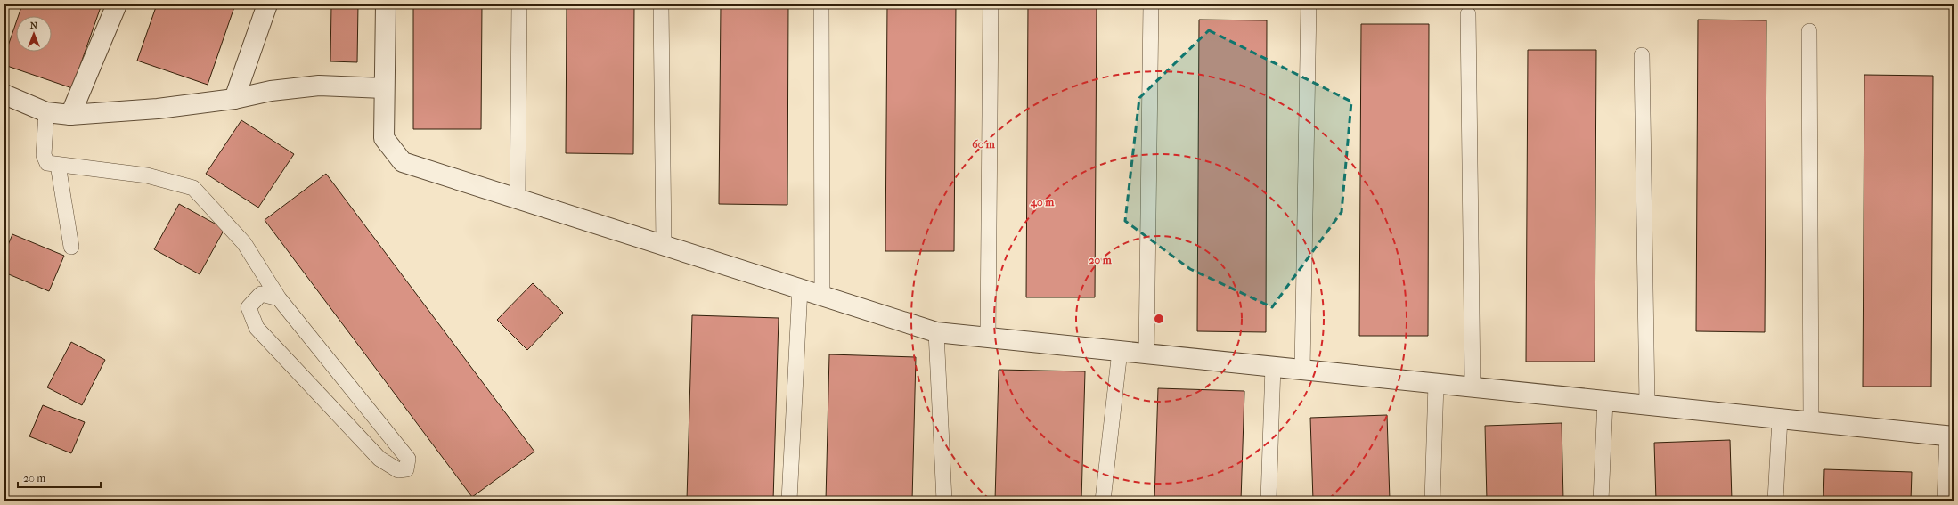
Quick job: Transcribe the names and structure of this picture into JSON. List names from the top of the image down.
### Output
{
  "scale_bar": "20 m",
  "north": "top",
  "rings": ["60 m", "40 m", "20 m"]
}
